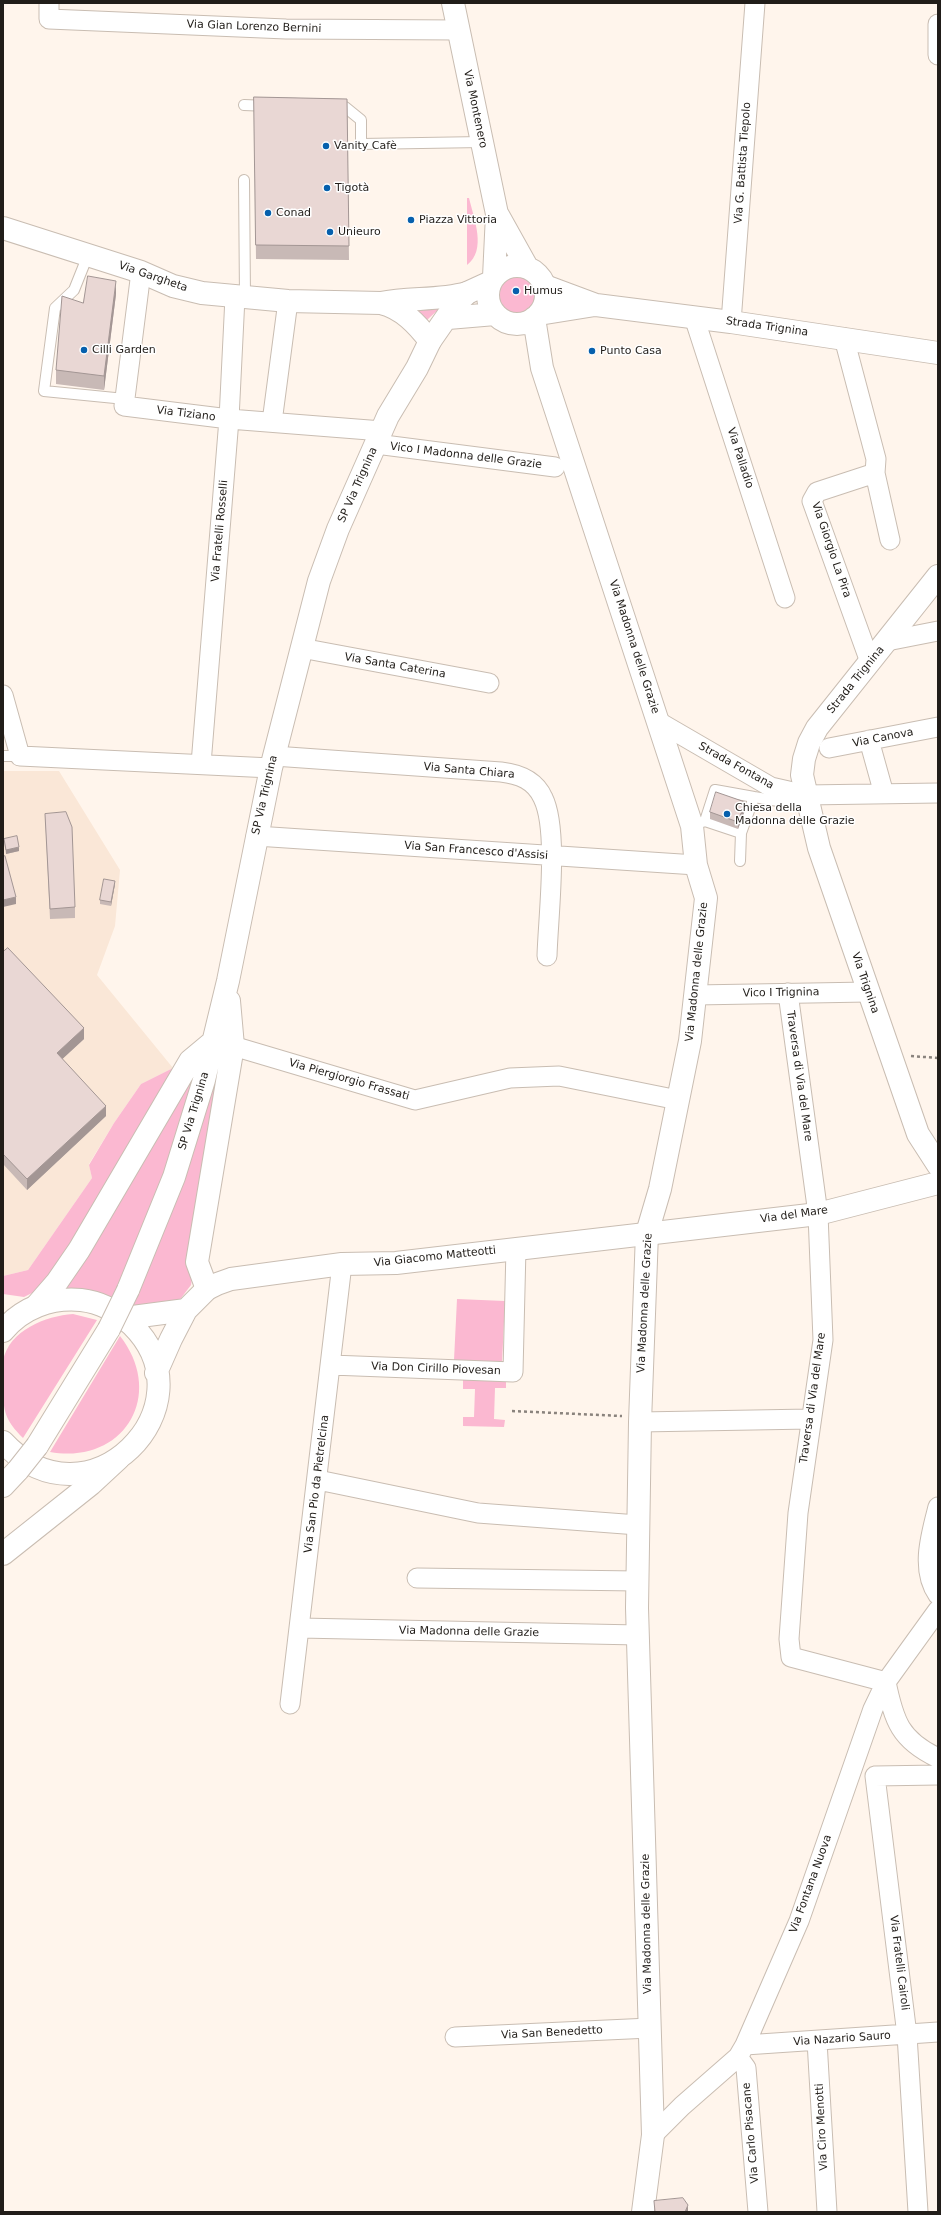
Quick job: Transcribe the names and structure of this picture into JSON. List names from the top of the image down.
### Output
{
  "streets": {
    "main road": [
      "Via Montenero",
      "Via Gargheta",
      "Strada Trignina",
      "SP Via Trignina",
      "Via Madonna delle Grazie",
      "Via Trignina",
      "Via del Mare",
      "Via Giacomo Matteotti"
    ],
    "street": [
      "Via Gian Lorenzo Bernini",
      "Via G. Battista Tiepolo",
      "Via Tiziano",
      "Vico I Madonna delle Grazie",
      "Via Palladio",
      "Via Fratelli Rosselli",
      "Via Giorgio La Pira",
      "Via Santa Caterina",
      "Via Canova",
      "Strada Fontana",
      "Via Santa Chiara",
      "Via San Francesco d'Assisi",
      "Vico I Trignina",
      "Traversa di Via del Mare",
      "Via Piergiorgio Frassati",
      "Via Don Cirillo Piovesan",
      "Via San Pio da Pietrelcina",
      "Via Fontana Nuova",
      "Via Fratelli Cairoli",
      "Via San Benedetto",
      "Via Nazario Sauro",
      "Via Ciro Menotti",
      "Via Carlo Pisacane"
    ]
  },
  "crossings": [
    ["Via Gian Lorenzo Bernini", "Via Montenero"],
    ["Via G. Battista Tiepolo", "Strada Trignina"],
    ["Via Gargheta", "Via Fratelli Rosselli"],
    ["Strada Trignina", "Via Palladio"],
    ["Strada Trignina", "Via Giorgio La Pira"],
    ["Strada Trignina", "Via Madonna delle Grazie"],
    ["Strada Trignina", "Strada Fontana"],
    ["Strada Trignina", "Via Trignina"],
    ["Via Tiziano", "Vico I Madonna delle Grazie"],
    ["Via Tiziano", "SP Via Trignina"],
    ["Via Tiziano", "Via Fratelli Rosselli"],
    ["Vico I Madonna delle Grazie", "SP Via Trignina"],
    ["SP Via Trignina", "Via Santa Caterina"],
    ["SP Via Trignina", "Via Santa Chiara"],
    ["SP Via Trignina", "Via San Francesco d'Assisi"],
    ["SP Via Trignina", "Via Piergiorgio Frassati"],
    ["Via Fratelli Rosselli", "Via Santa Chiara"],
    ["Via Madonna delle Grazie", "Strada Fontana"],
    ["Via Madonna delle Grazie", "Via San Francesco d'Assisi"],
    ["Via Madonna delle Grazie", "Vico I Trignina"],
    ["Via Madonna delle Grazie", "Via Piergiorgio Frassati"],
    ["Via Madonna delle Grazie", "Via del Mare"],
    ["Via Madonna delle Grazie", "Via Giacomo Matteotti"],
    ["Via Madonna delle Grazie", "Via San Pio da Pietrelcina"],
    ["Via Madonna delle Grazie", "Via Fontana Nuova"],
    ["Via Madonna delle Grazie", "Via San Benedetto"],
    ["Strada Fontana", "Via Trignina"],
    ["Via Santa Chiara", "Via San Francesco d'Assisi"],
    ["Via Trignina", "Vico I Trignina"],
    ["Vico I Trignina", "Traversa di Via del Mare"],
    ["Traversa di Via del Mare", "Via del Mare"],
    ["Traversa di Via del Mare", "Via Fontana Nuova"],
    ["Via del Mare", "Via Giacomo Matteotti"],
    ["Via Giacomo Matteotti", "Via Don Cirillo Piovesan"],
    ["Via Giacomo Matteotti", "Via San Pio da Pietrelcina"],
    ["Via Don Cirillo Piovesan", "Via San Pio da Pietrelcina"],
    ["Via Fontana Nuova", "Via Nazario Sauro"],
    ["Via Fontana Nuova", "Via Carlo Pisacane"],
    ["Via Fratelli Cairoli", "Via Nazario Sauro"],
    ["Via Nazario Sauro", "Via Ciro Menotti"],
    ["Via Nazario Sauro", "Via Carlo Pisacane"]
  ],
  "places": [
    "Vanity Cafè",
    "Tigotà",
    "Conad",
    "Piazza Vittoria",
    "Unieuro",
    "Humus",
    "Cilli Garden",
    "Punto Casa",
    "Chiesa della Madonna delle Grazie"
  ]
}
